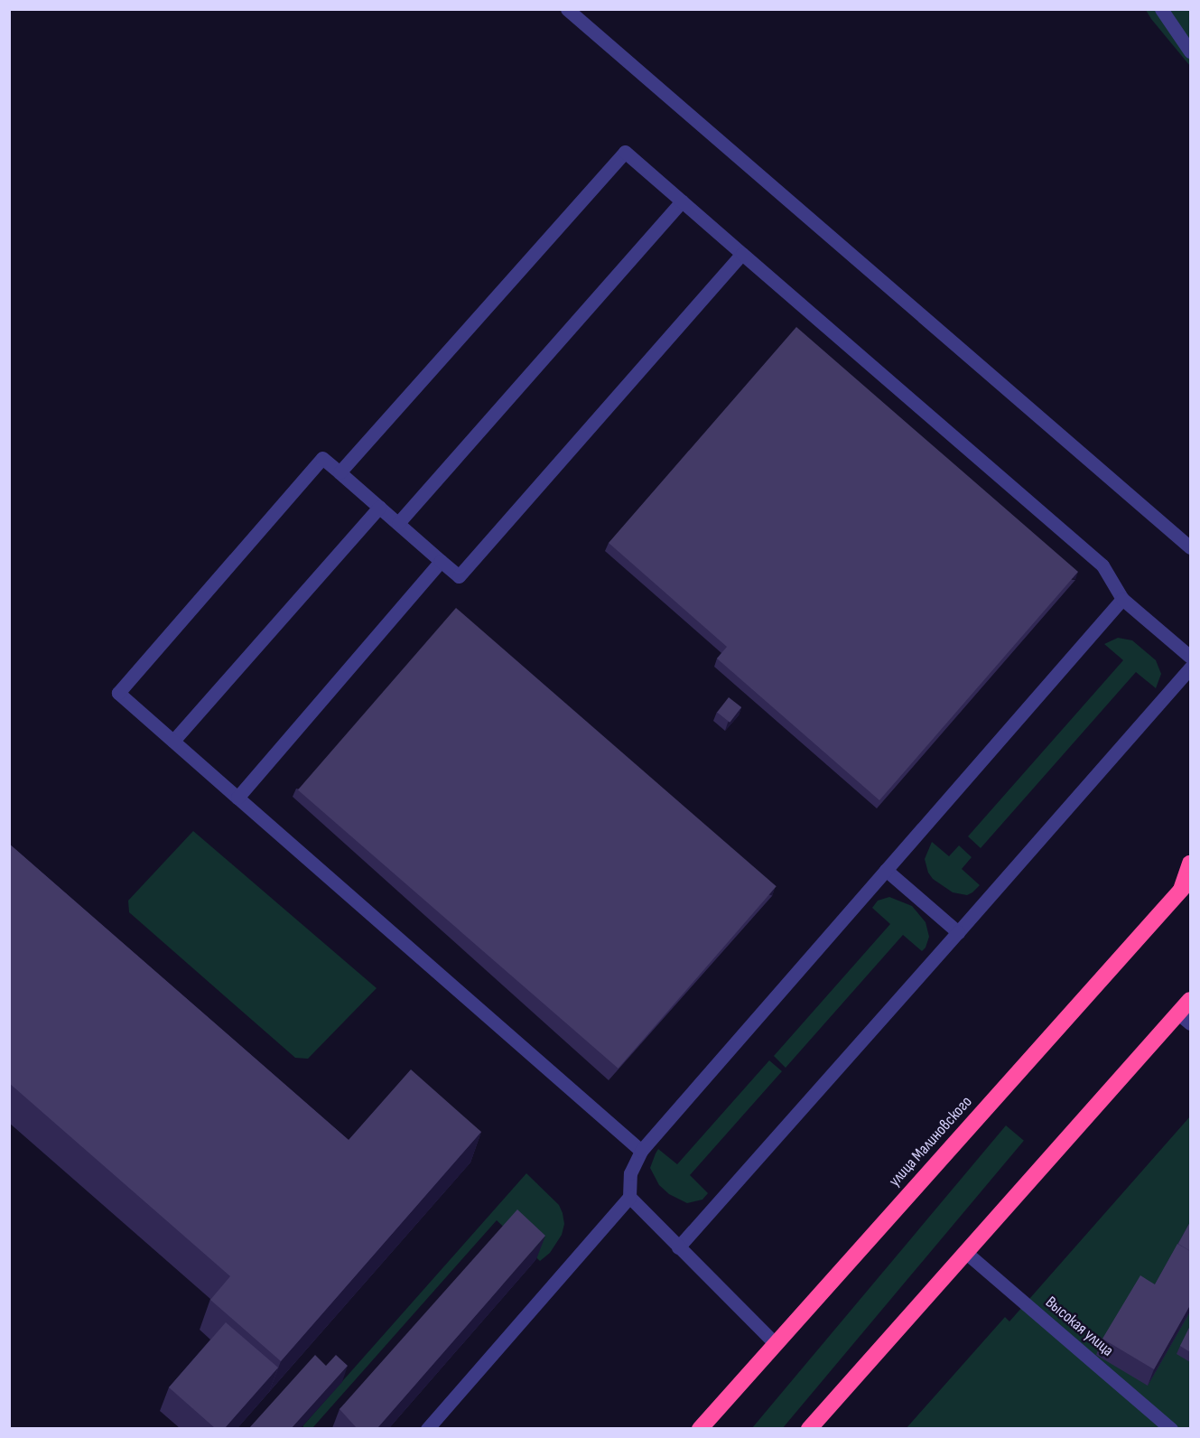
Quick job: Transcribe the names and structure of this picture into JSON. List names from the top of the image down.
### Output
{
  "streets": {
    "highway": ["улица Малиновского"],
    "street": ["Высокая улица"]
  }
}
